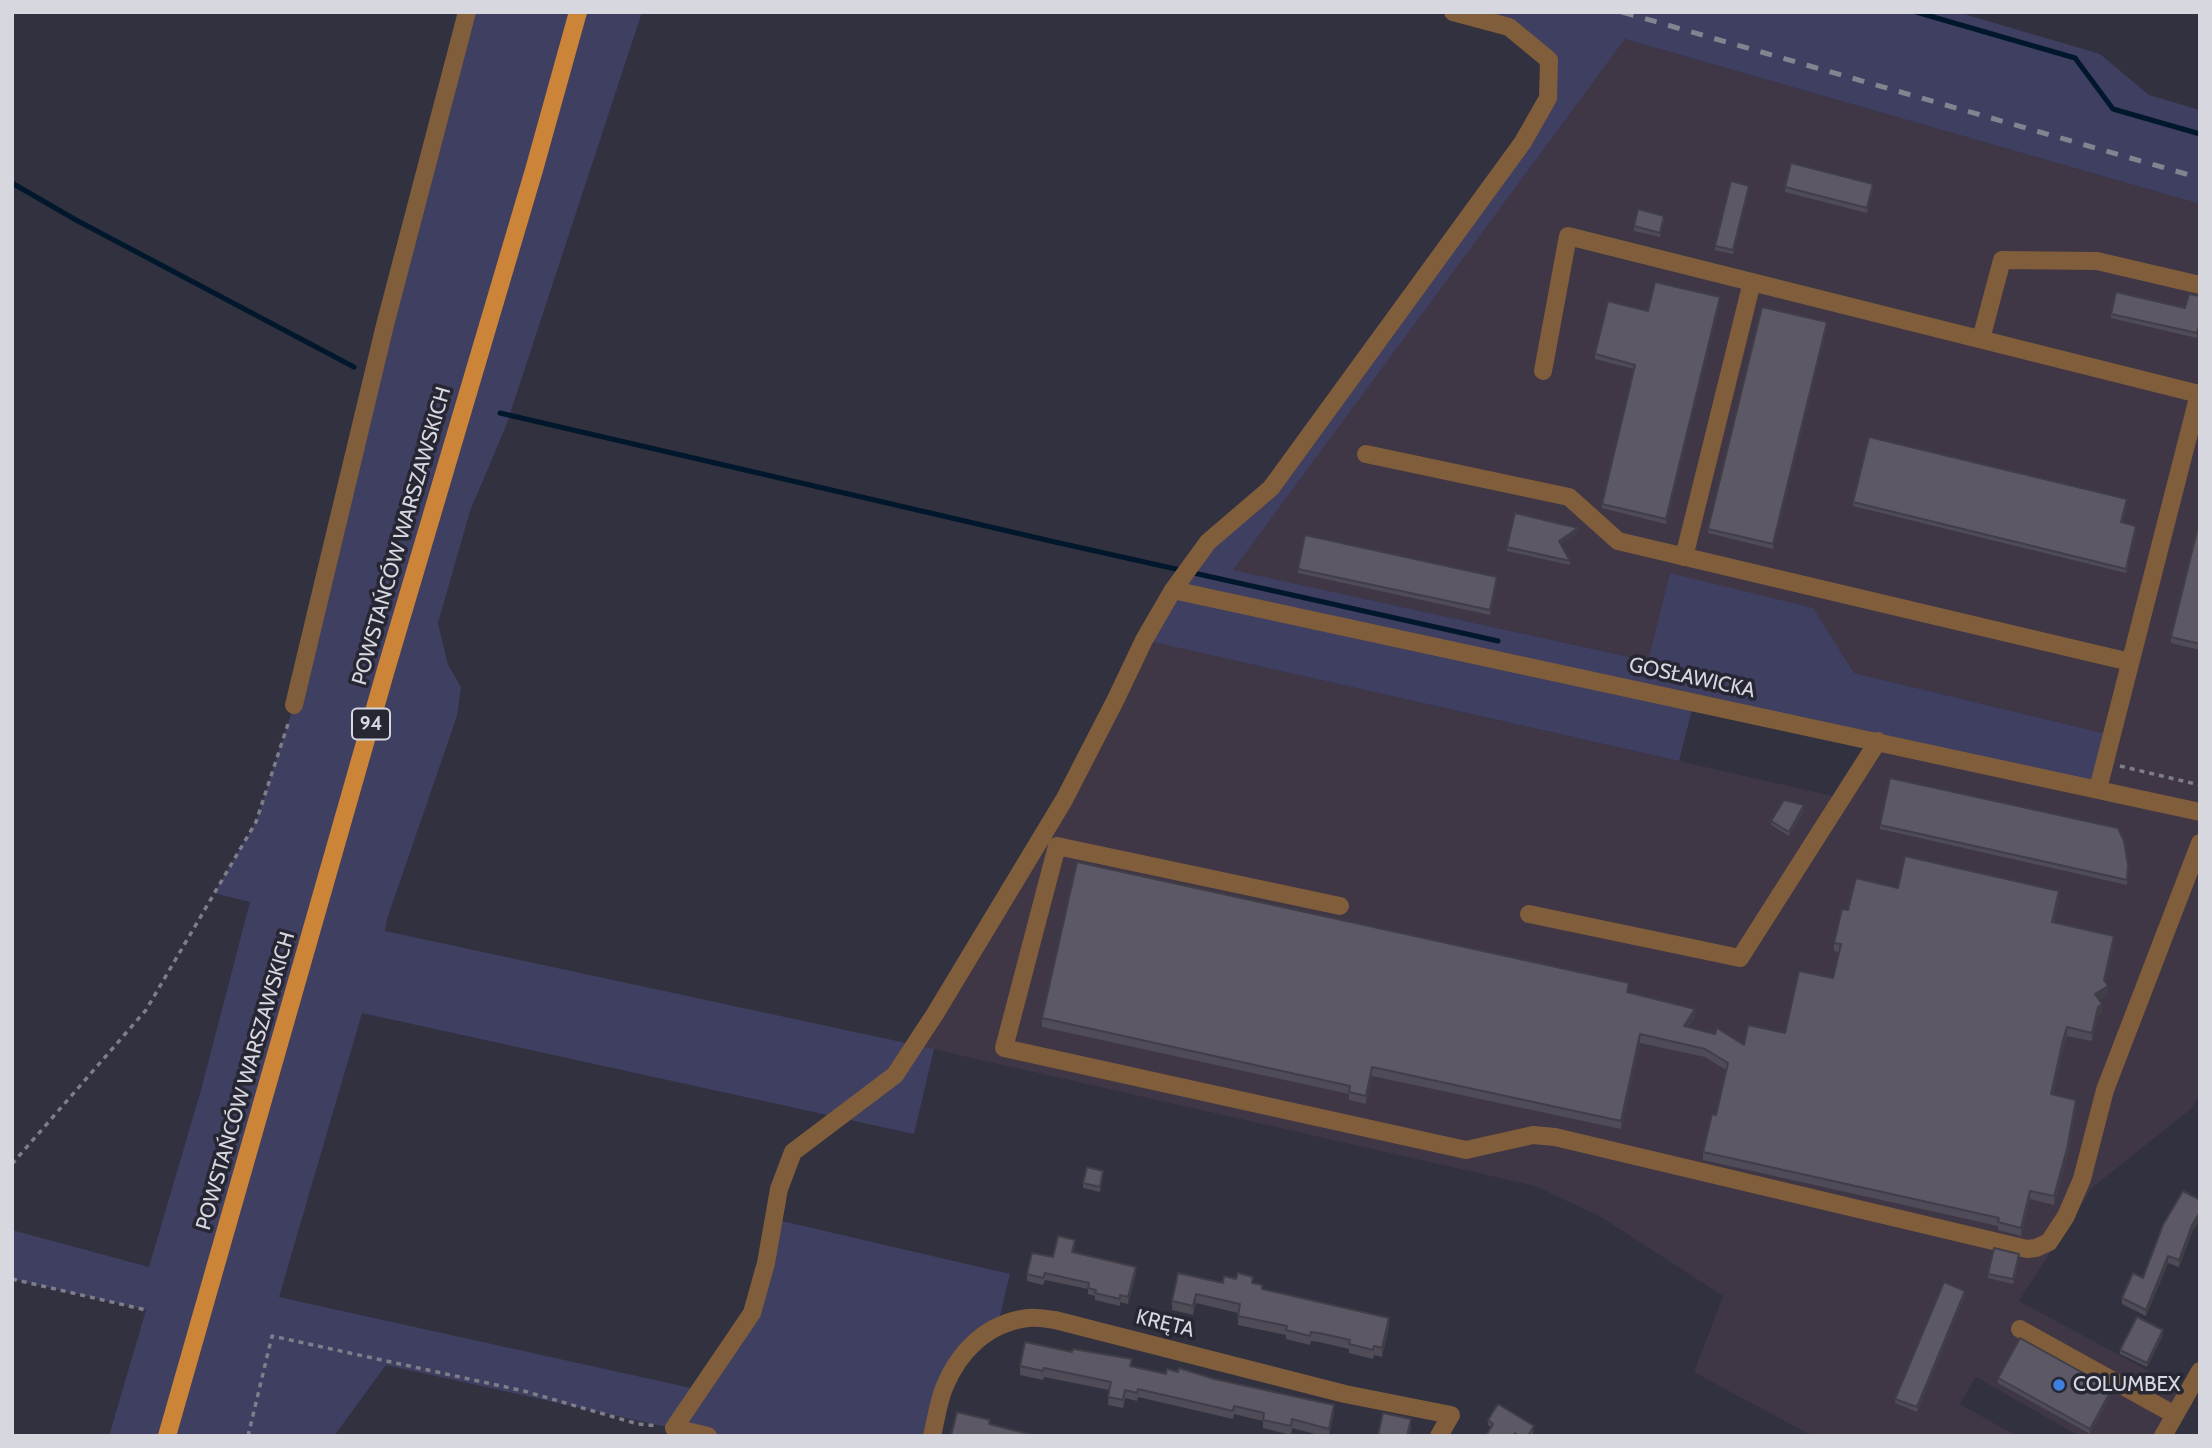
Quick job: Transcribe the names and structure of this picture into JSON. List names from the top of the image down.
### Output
{
  "streets": {
    "main road": ["POWSTAŃCÓW WARSZAWSKICH", "94"],
    "street": ["GOSŁAWICKA", "KRĘTA"]
  },
  "places": ["COLUMBEX"]
}
